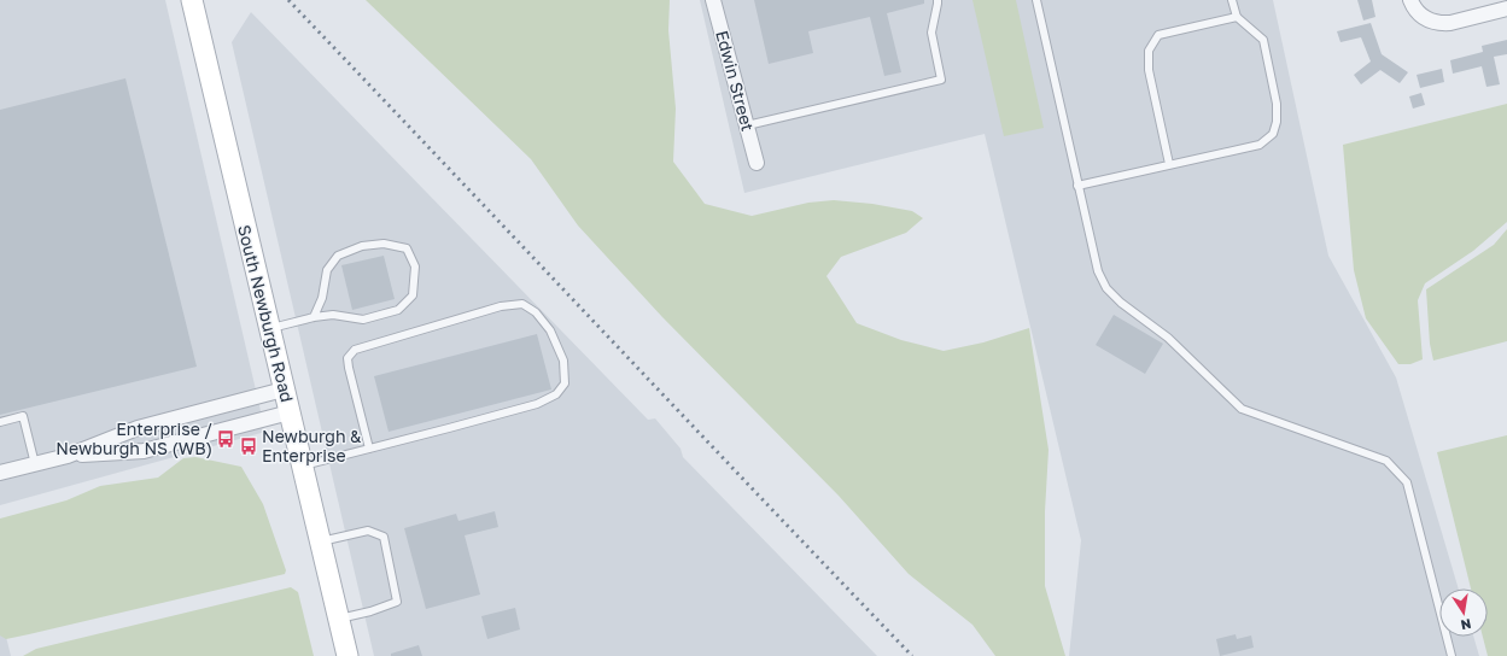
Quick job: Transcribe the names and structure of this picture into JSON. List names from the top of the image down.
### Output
{
  "streets": {
    "main road": ["South Newburgh Road"],
    "street": ["Edwin Street"]
  },
  "places": {
    "bus stop": ["Enterprise / Newburgh NS (WB)", "Newburgh & Enterprise"]
  },
  "north": "bottom"
}
